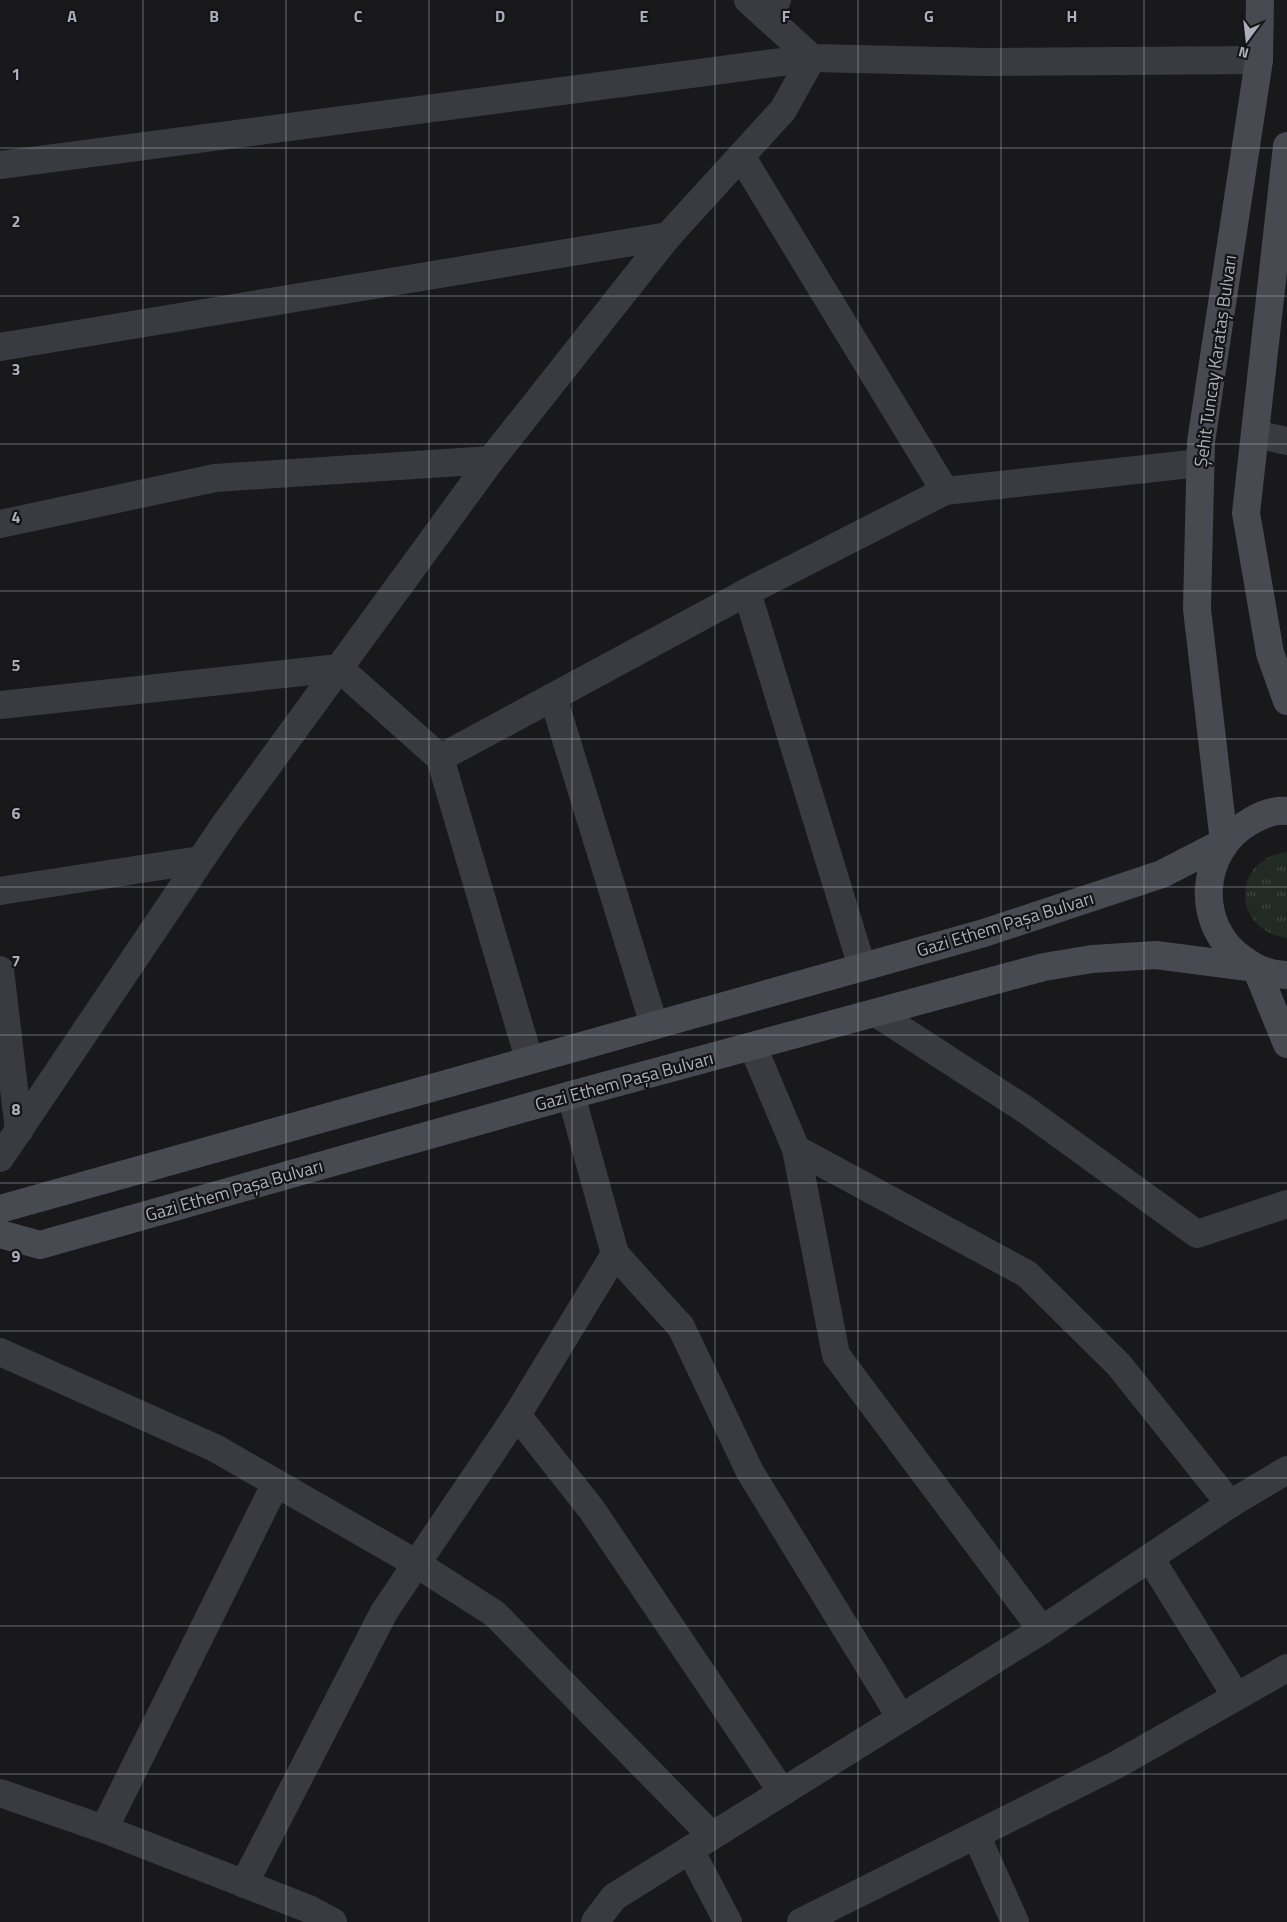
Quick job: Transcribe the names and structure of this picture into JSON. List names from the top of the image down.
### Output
{
  "streets": {
    "main road": ["Şehit Tuncay Karataş Bulvarı", "Gazi Ethem Paşa Bulvarı"]
  },
  "crossings": [
    ["Şehit Tuncay Karataş Bulvarı", "Gazi Ethem Paşa Bulvarı"]
  ],
  "north": "bottom",
  "grid": {
    "columns": [
      "A",
      "B",
      "C",
      "D",
      "E",
      "F",
      "G",
      "H"
    ],
    "rows": [
      "1",
      "2",
      "3",
      "4",
      "5",
      "6",
      "7",
      "8",
      "9"
    ]
  }
}
